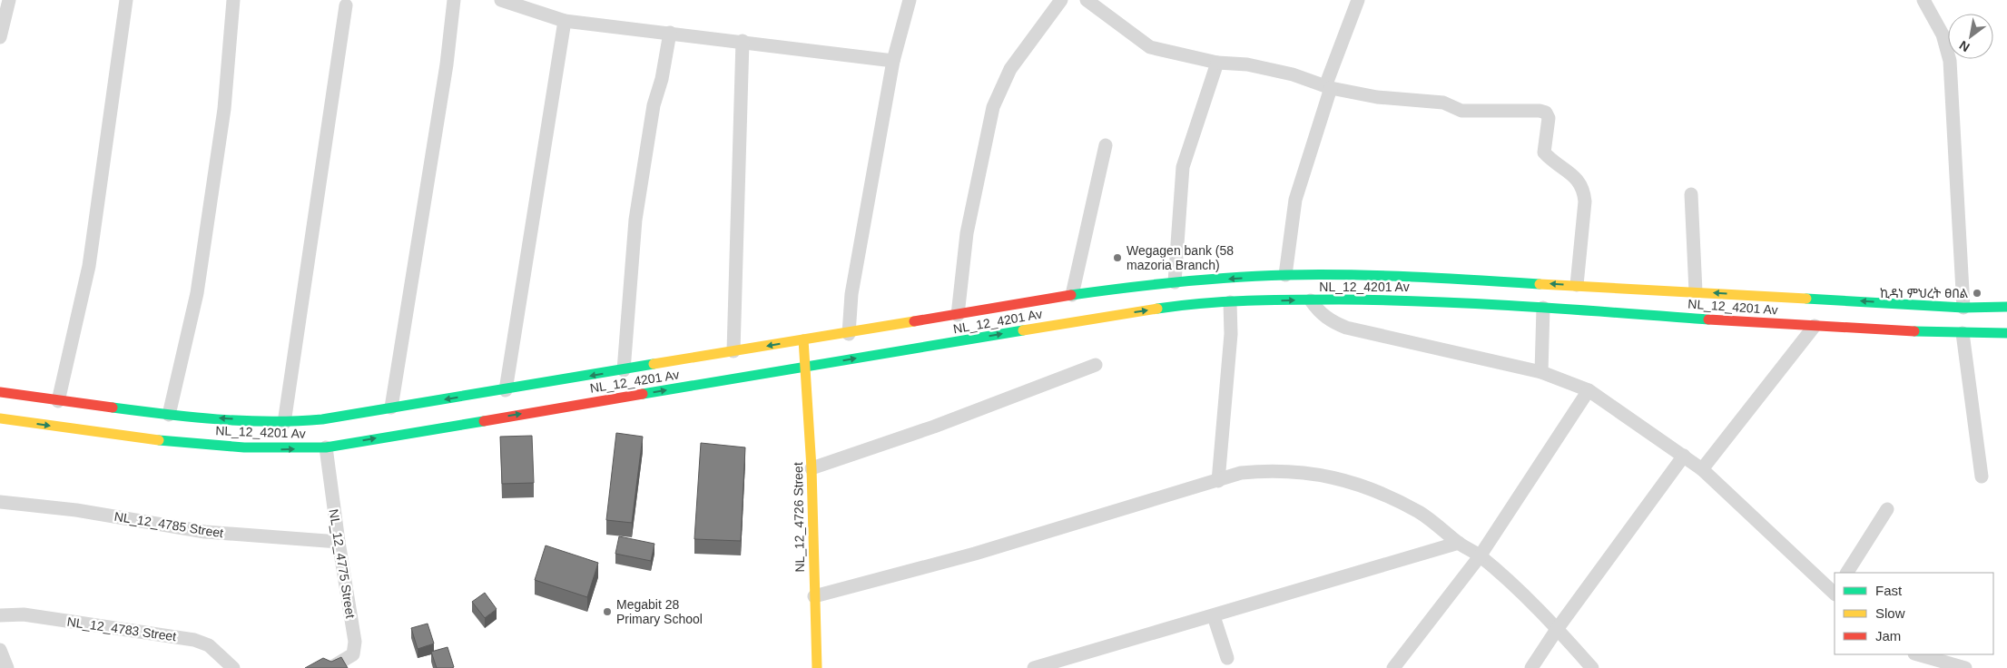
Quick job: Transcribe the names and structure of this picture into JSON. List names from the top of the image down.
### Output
{
  "streets": {
    "main road": ["NL_12_4201 Av", "NL_12_4726 Street"],
    "street": ["NL_12_4785 Street", "NL_12_4775 Street", "NL_12_4783 Street"]
  },
  "crossings": [
    ["NL_12_4201 Av", "NL_12_4726 Street"],
    ["NL_12_4201 Av", "NL_12_4775 Street"],
    ["NL_12_4785 Street", "NL_12_4775 Street"]
  ],
  "places": ["Wegagen bank (58 mazoria Branch)", "ኪዳነ ምህረት ፀበል", "Megabit 28 Primary School"],
  "legend": ["Fast", "Slow", "Jam"],
  "north": "bottom left"
}
